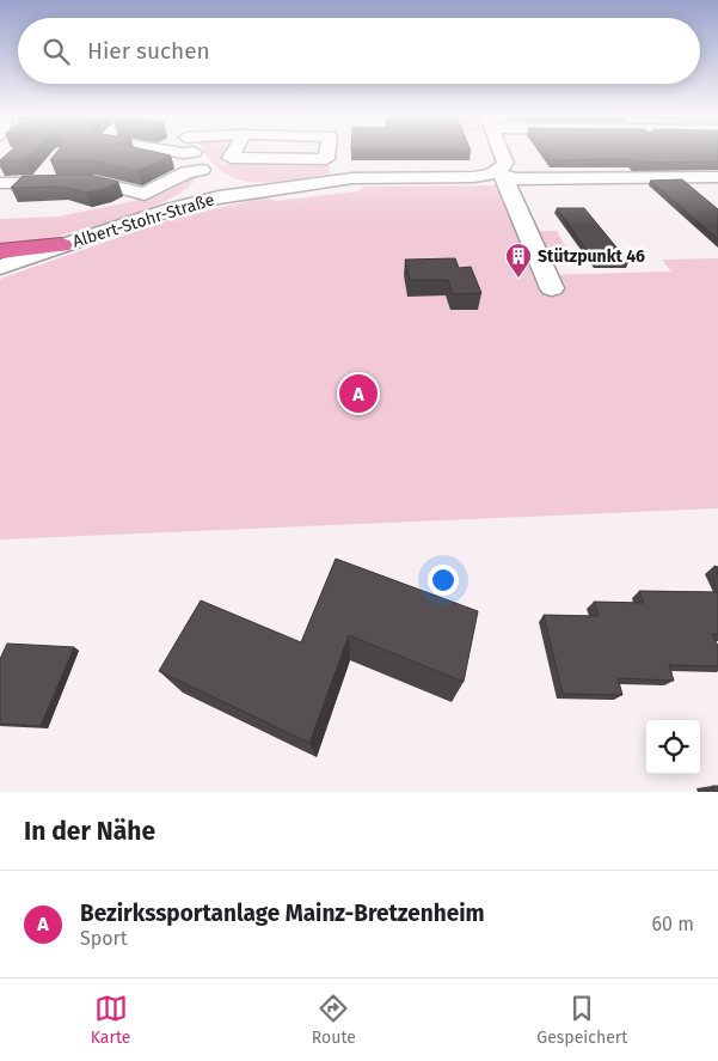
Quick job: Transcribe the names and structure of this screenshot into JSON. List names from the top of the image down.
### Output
{
  "streets": {
    "street": ["Albert-Stohr-Straße"]
  },
  "places": {
    "building": ["Stützpunkt 46"]
  },
  "page": {
    "search": "Hier suchen",
    "pins": "A",
    "heading": "In der Nähe",
    "list": [
      {
        "mark": "A",
        "name": "Bezirkssportanlage Mainz-Bretzenheim",
        "note": "Sport",
        "value": "60 m"
      }
    ],
    "nav": ["Karte", "Route", "Gespeichert"]
  }
}
